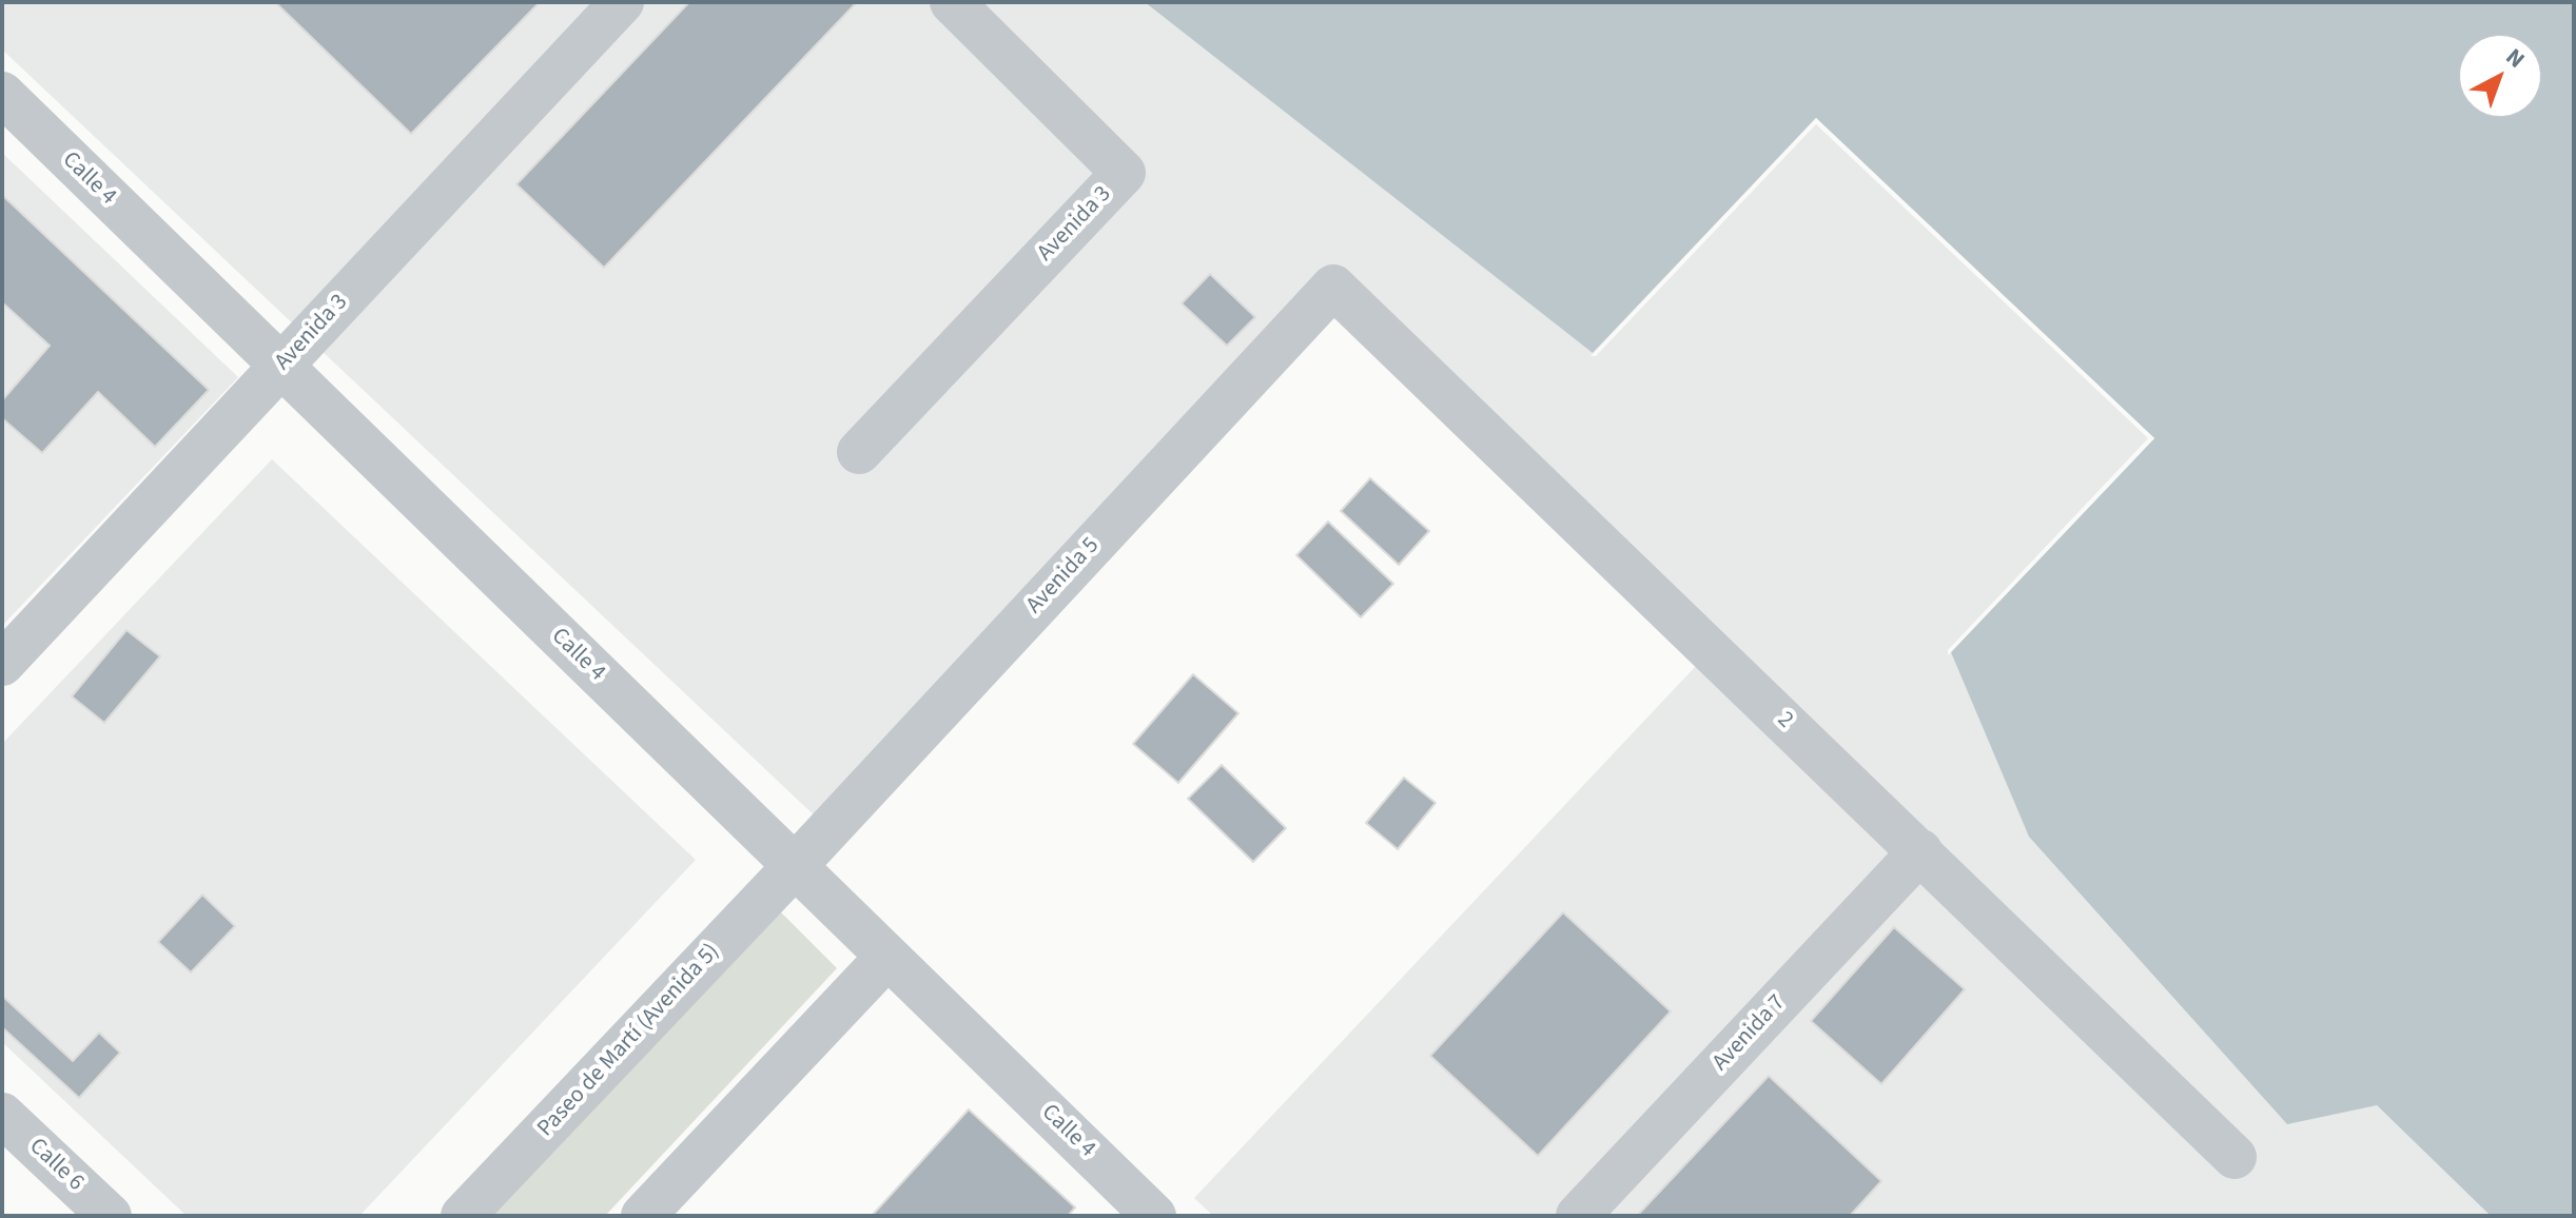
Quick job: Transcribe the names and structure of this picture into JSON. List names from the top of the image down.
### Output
{
  "streets": {
    "street": [
      "Calle 4",
      "Avenida 3",
      "Avenida 5",
      "2",
      "Avenida 7",
      "Paseo de Martí (Avenida 5)",
      "Calle 6"
    ]
  },
  "crossings": [
    ["Calle 4", "Avenida 3"],
    ["Calle 4", "Avenida 5"],
    ["Calle 4", "Paseo de Martí (Avenida 5)"],
    ["Avenida 5", "2"],
    ["Avenida 5", "Paseo de Martí (Avenida 5)"],
    ["2", "Avenida 7"]
  ],
  "north": "top right"
}
